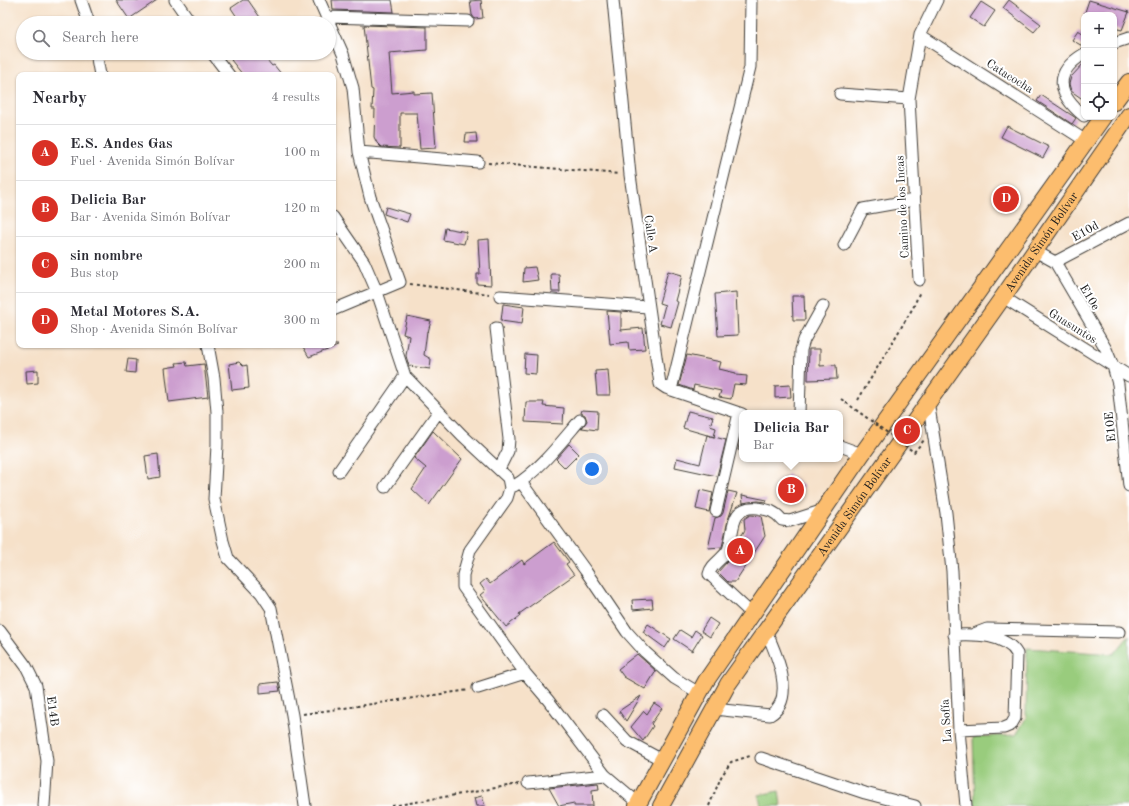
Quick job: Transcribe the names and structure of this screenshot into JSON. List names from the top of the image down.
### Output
{
  "streets": {
    "highway": ["Avenida Simón Bolívar"],
    "street": [
      "Catacocha",
      "Camino de los Incas",
      "E10d",
      "Calle A",
      "E10e",
      "Guasuntos",
      "E10E",
      "E14B",
      "La Sofía"
    ]
  },
  "crossings": [
    ["Catacocha", "Camino de los Incas"],
    ["Catacocha", "Avenida Simón Bolívar"],
    ["E10d", "E10e"],
    ["Avenida Simón Bolívar", "Guasuntos"],
    ["Avenida Simón Bolívar", "La Sofía"],
    ["E10e", "Guasuntos"],
    ["E10e", "E10E"],
    ["Guasuntos", "E10E"]
  ],
  "page": {
    "map_buttons": ["+", "−"],
    "search": "Search here",
    "heading": ["Nearby", "4 results"],
    "list": [
      {
        "mark": "A",
        "name": "E.S. Andes Gas",
        "note": "Fuel · Avenida Simón Bolívar",
        "value": "100 m"
      },
      {
        "mark": "B",
        "name": "Delicia Bar",
        "note": "Bar · Avenida Simón Bolívar",
        "value": "120 m"
      },
      {
        "mark": "C",
        "name": "sin nombre",
        "note": "Bus stop",
        "value": "200 m"
      },
      {
        "mark": "D",
        "name": "Metal Motores S.A.",
        "note": "Shop · Avenida Simón Bolívar",
        "value": "300 m"
      }
    ],
    "pins": [
      "D",
      "C",
      "B",
      "A"
    ],
    "popup": ["Delicia Bar", "Bar"]
  }
}
